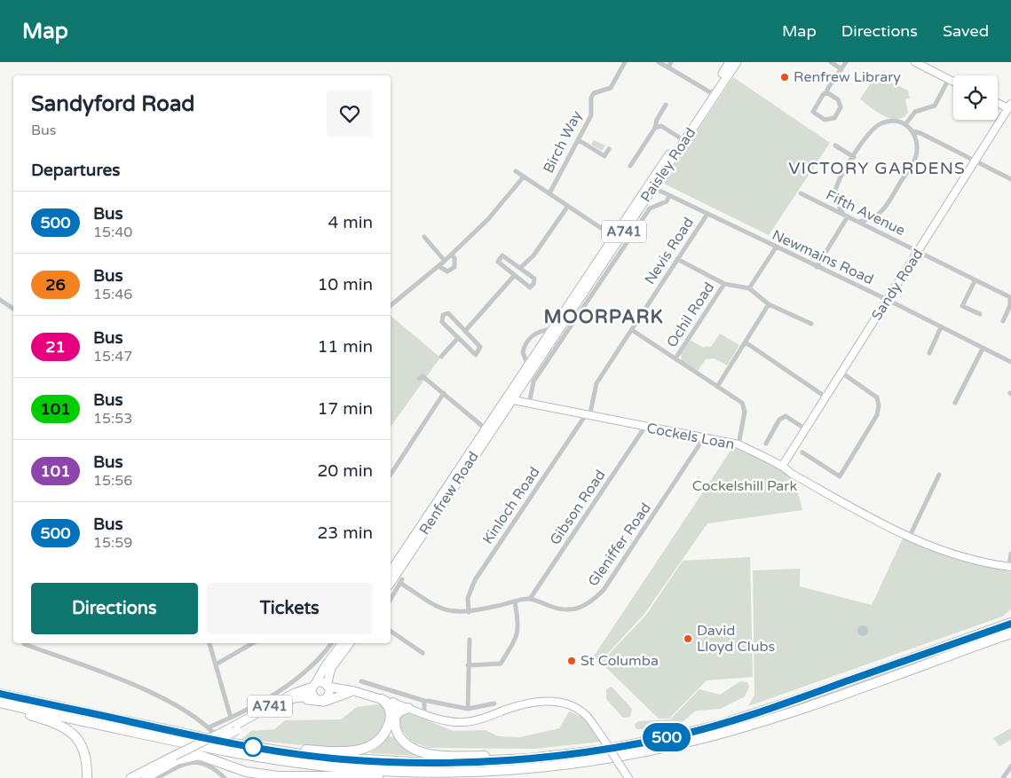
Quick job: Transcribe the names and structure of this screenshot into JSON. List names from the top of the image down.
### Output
{
  "streets": {
    "main road": [
      "Paisley Road",
      "A741",
      "Sandy Road",
      "Cockels Loan",
      "Renfrew Road"
    ],
    "street": [
      "Birch Way",
      "Fifth Avenue",
      "Nevis Road",
      "Newmains Road",
      "Ochil Road",
      "Kinloch Road",
      "Gibson Road",
      "Gleniffer Road"
    ]
  },
  "crossings": [
    ["Paisley Road", "Newmains Road"],
    ["Paisley Road", "Cockels Loan"],
    ["Paisley Road", "Renfrew Road"],
    ["Fifth Avenue", "Sandy Road"],
    ["Nevis Road", "Newmains Road"],
    ["Nevis Road", "Cockels Loan"],
    ["Nevis Road", "Kinloch Road"],
    ["Newmains Road", "Sandy Road"],
    ["Sandy Road", "Cockels Loan"],
    ["Cockels Loan", "Renfrew Road"],
    ["Cockels Loan", "Kinloch Road"],
    ["Cockels Loan", "Gibson Road"],
    ["Cockels Loan", "Gleniffer Road"],
    ["Gibson Road", "Gleniffer Road"]
  ],
  "districts": ["VICTORY GARDENS", "MOORPARK"],
  "parks": ["Cockelshill Park"],
  "places": ["Renfrew Library", "David Lloyd Clubs", "St Columba"],
  "lines": ["bus line 500"],
  "page": {
    "header": "Map",
    "nav": ["Map", "Directions", "Saved"],
    "on_map": "500",
    "heading": [
      ["Sandyford Road", "Bus"],
      "Departures"
    ],
    "list": [
      {
        "mark": "500",
        "name": "Bus",
        "note": "15:40",
        "value": "4 min"
      },
      {
        "mark": "26",
        "name": "Bus",
        "note": "15:46",
        "value": "10 min"
      },
      {
        "mark": "21",
        "name": "Bus",
        "note": "15:47",
        "value": "11 min"
      },
      {
        "mark": "101",
        "name": "Bus",
        "note": "15:53",
        "value": "17 min"
      },
      {
        "mark": "101",
        "name": "Bus",
        "note": "15:56",
        "value": "20 min"
      },
      {
        "mark": "500",
        "name": "Bus",
        "note": "15:59",
        "value": "23 min"
      }
    ],
    "buttons": ["Directions", "Tickets"]
  }
}
